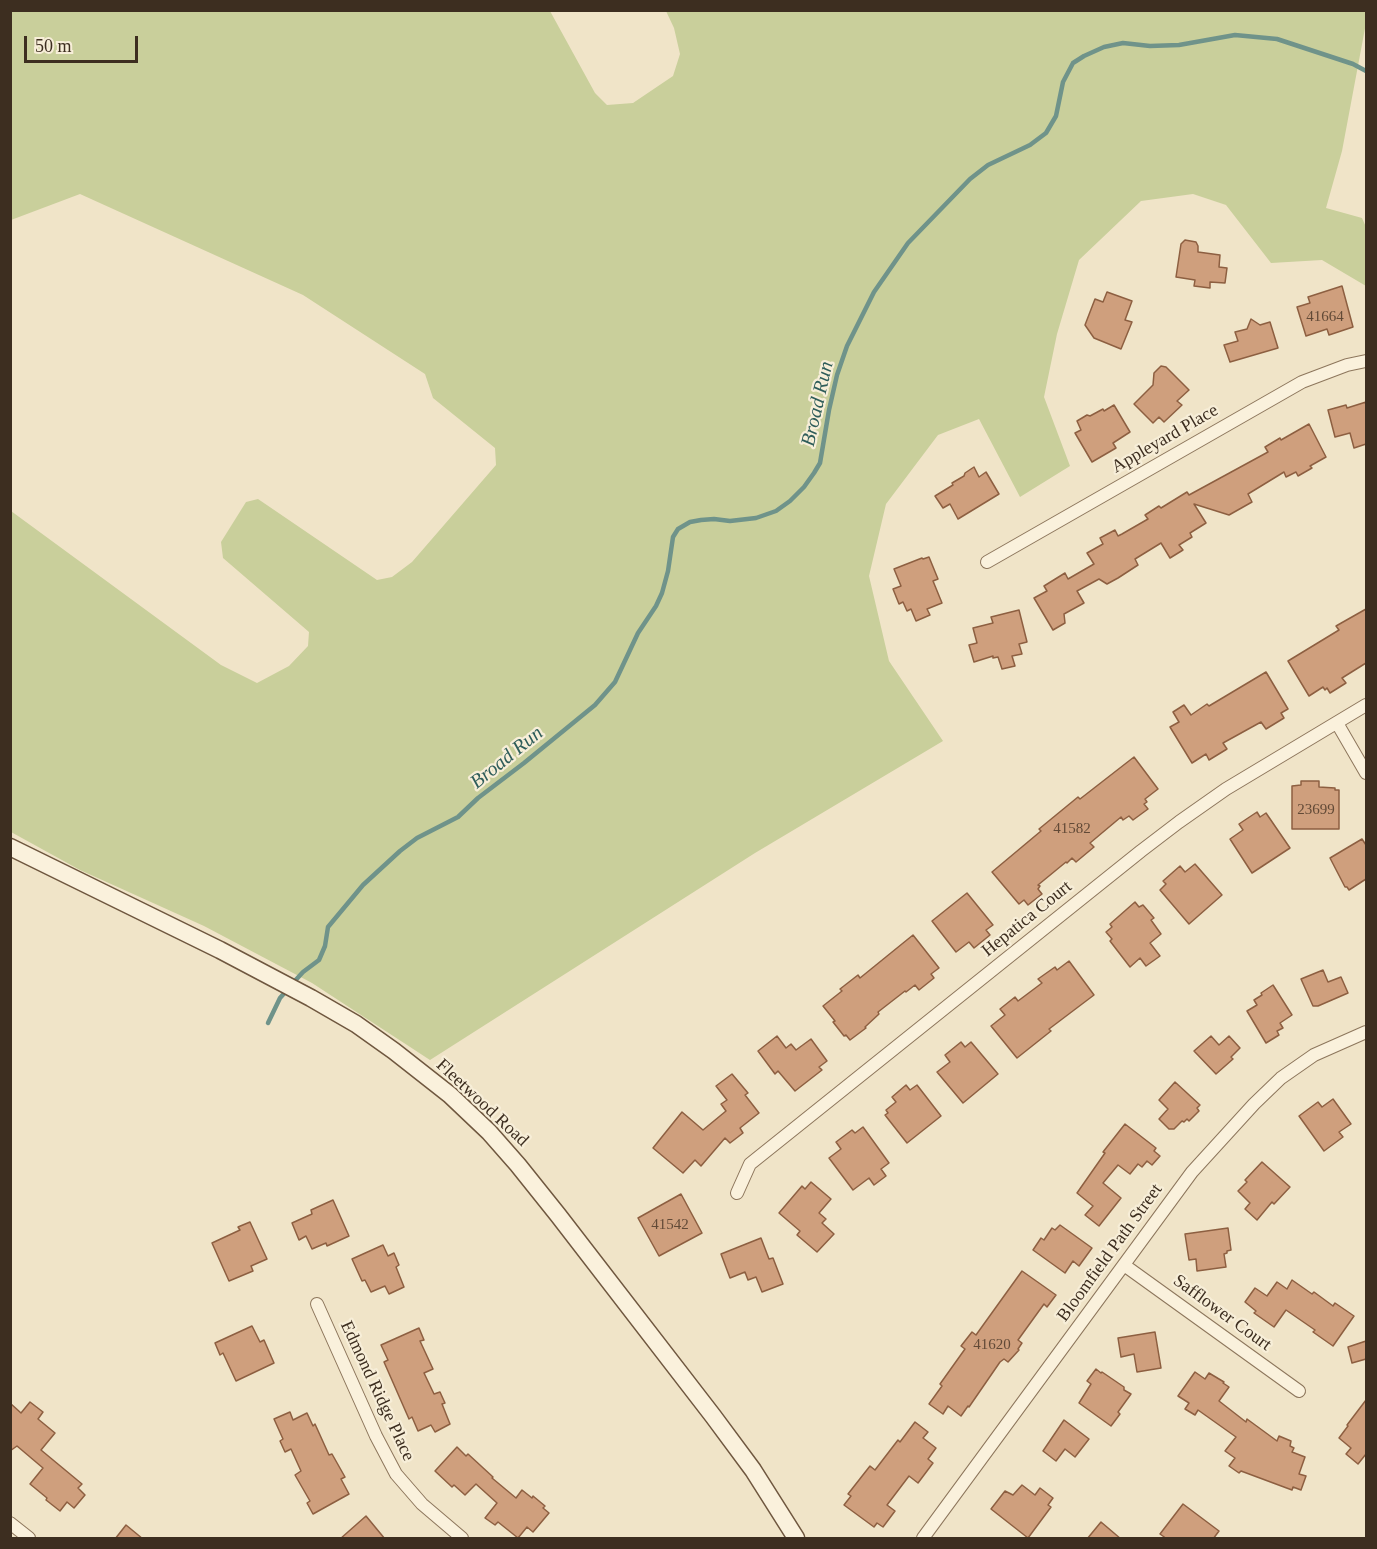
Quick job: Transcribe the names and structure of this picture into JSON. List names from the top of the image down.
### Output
{
  "streets": {
    "main road": ["Fleetwood Road"],
    "street": [
      "Appleyard Place",
      "Hepatica Court",
      "Bloomfield Path Street",
      "Safflower Court",
      "Edmond Ridge Place"
    ]
  },
  "crossings": [
    ["Bloomfield Path Street", "Safflower Court"]
  ],
  "water": ["Broad Run"],
  "house_numbers": [
    "41664",
    "23699",
    "41582",
    "41542",
    "41620"
  ],
  "scale_bar": "50 m"
}
